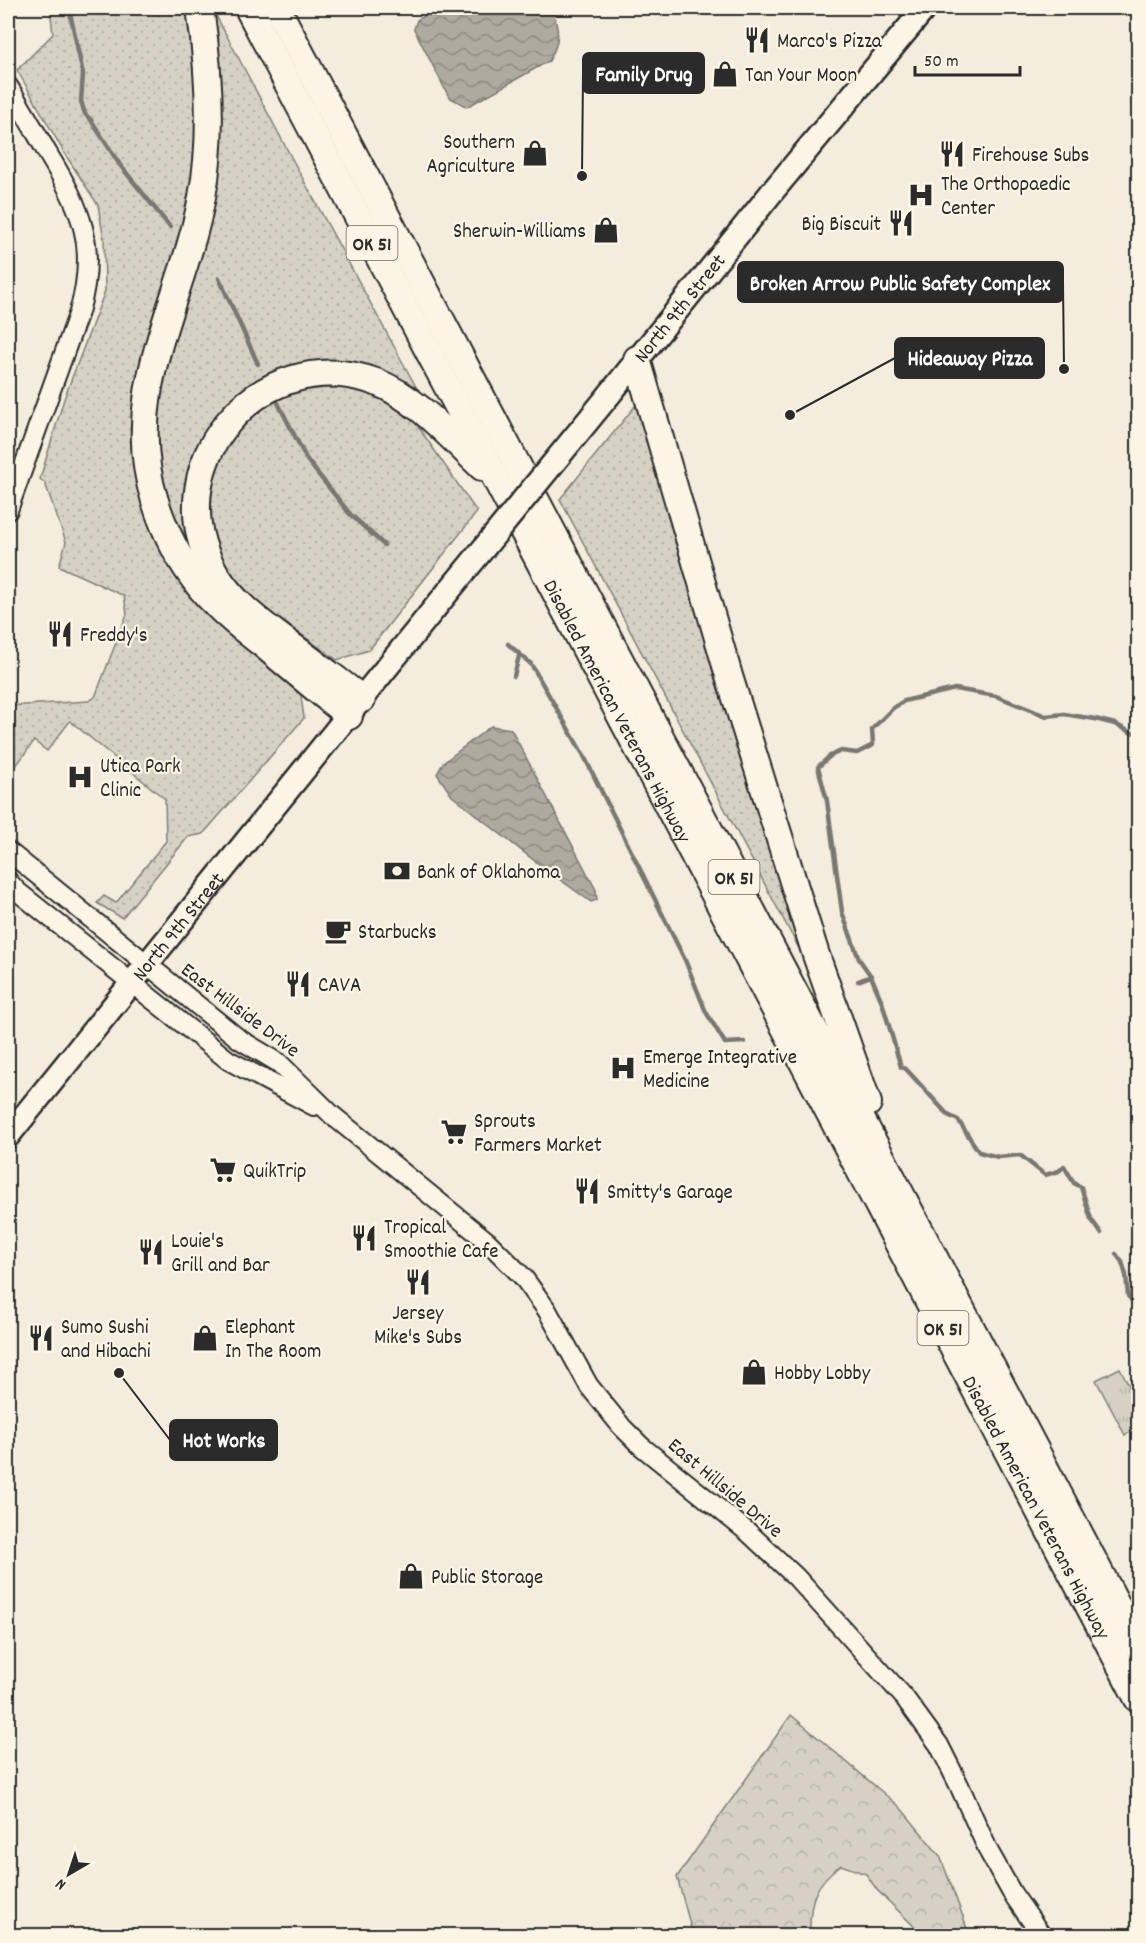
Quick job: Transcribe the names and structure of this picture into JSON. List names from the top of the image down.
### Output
{
  "streets": {
    "highway": ["OK 51", "Disabled American Veterans Highway"],
    "main road": ["North 9th Street"],
    "street": ["East Hillside Drive"]
  },
  "crossings": [
    ["North 9th Street", "East Hillside Drive"]
  ],
  "places": {
    "restaurant": [
      "Marco's Pizza",
      "Firehouse Subs",
      "Big Biscuit",
      "Freddy's",
      "CAVA",
      "Smitty's Garage",
      "Tropical Smoothie Cafe",
      "Louie's Grill and Bar",
      "Jersey Mike's Subs",
      "Sumo Sushi and Hibachi"
    ],
    "shop": [
      "Tan Your Moon",
      "Southern Agriculture",
      "Sherwin-Williams",
      "Elephant In The Room",
      "Hobby Lobby",
      "Public Storage"
    ],
    "other": [
      "Family Drug",
      "Broken Arrow Public Safety Complex",
      "Hideaway Pizza",
      "Hot Works"
    ],
    "hospital": ["The Orthopaedic Center", "Utica Park Clinic", "Emerge Integrative Medicine"],
    "bank": ["Bank of Oklahoma"],
    "cafe": ["Starbucks"],
    "supermarket": ["Sprouts Farmers Market", "QuikTrip"]
  },
  "scale_bar": "50 m",
  "north": "bottom left"
}
